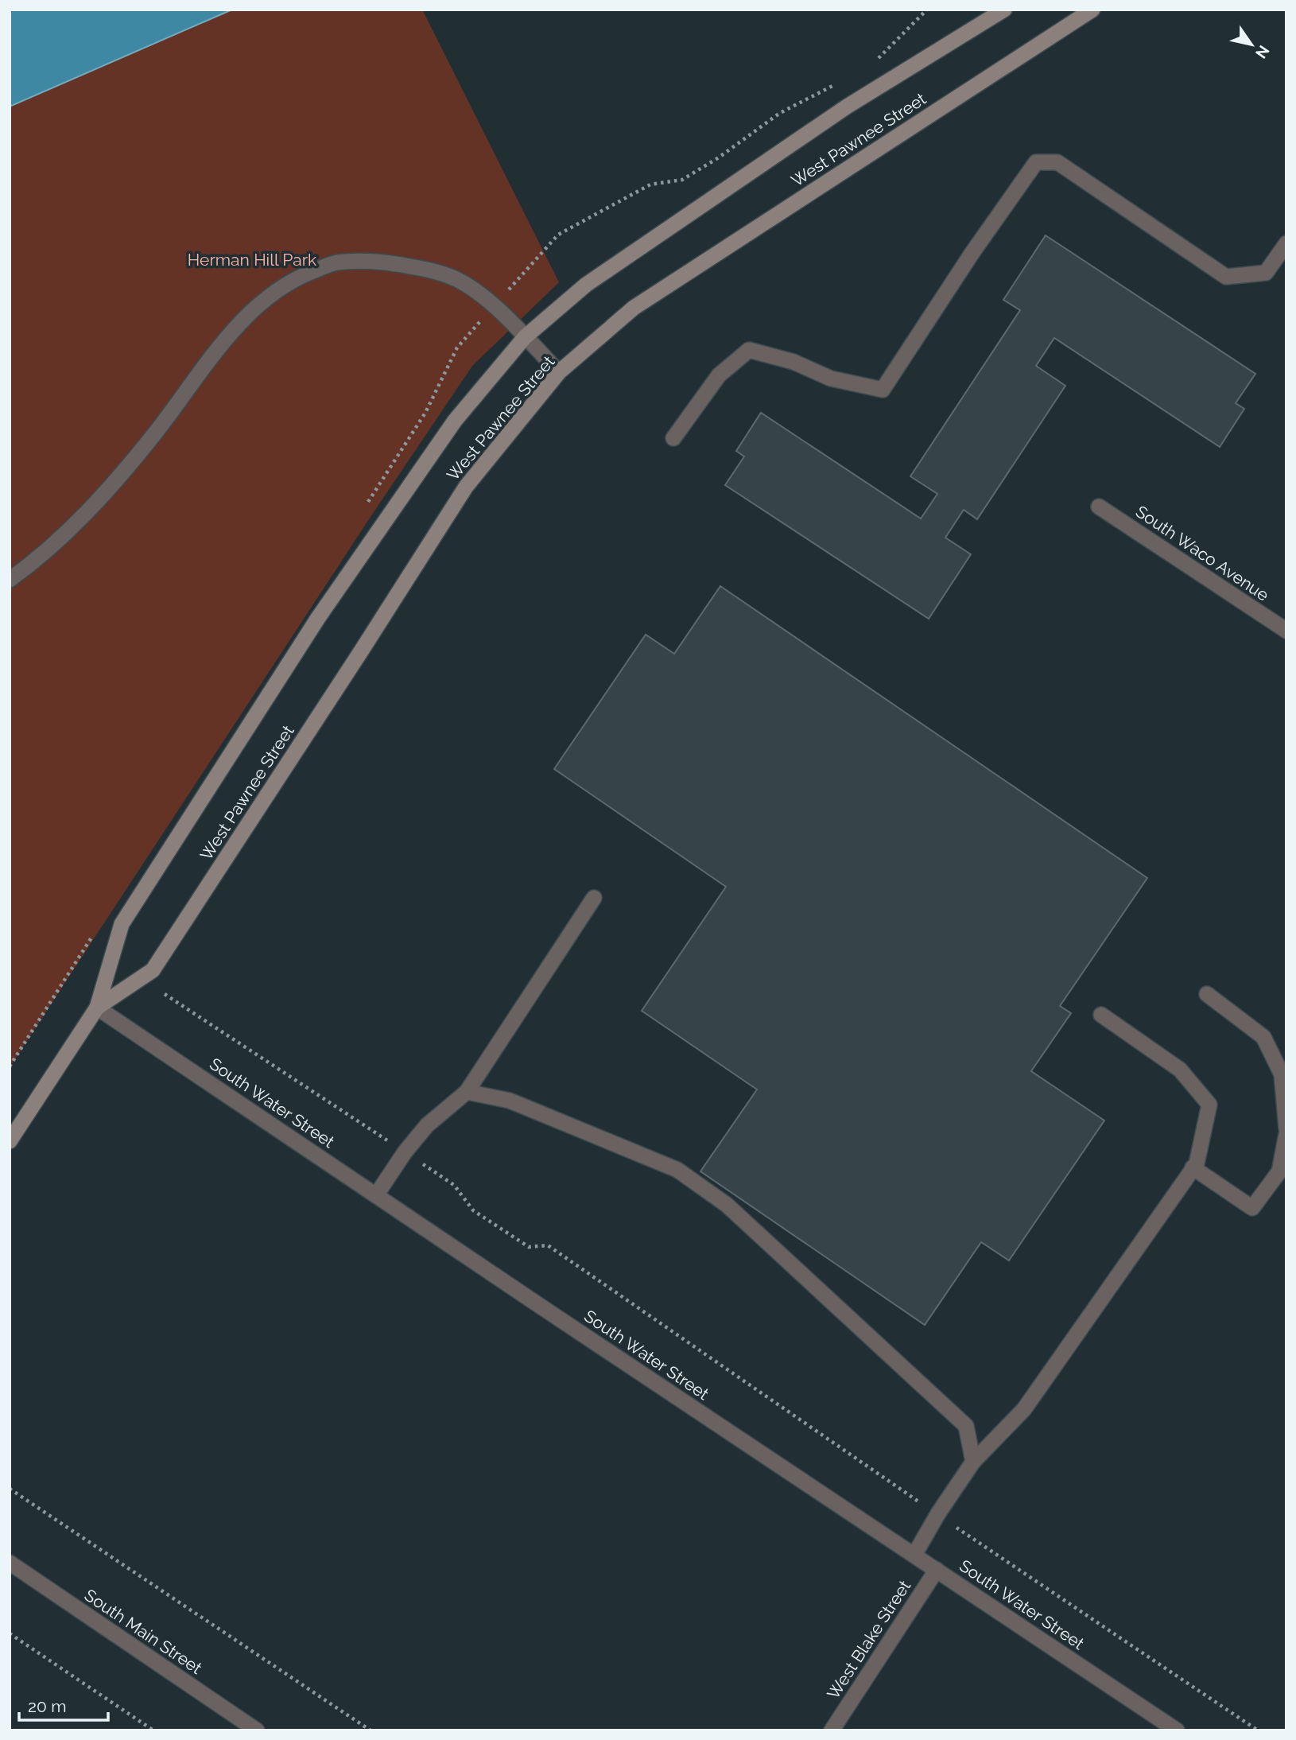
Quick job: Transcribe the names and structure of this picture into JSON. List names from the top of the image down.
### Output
{
  "streets": {
    "main road": ["West Pawnee Street"],
    "street": [
      "South Waco Avenue",
      "South Water Street",
      "South Main Street",
      "West Blake Street"
    ]
  },
  "crossings": [
    ["West Pawnee Street", "South Water Street"],
    ["South Water Street", "West Blake Street"]
  ],
  "parks": ["Herman Hill Park"],
  "scale_bar": "20 m",
  "north": "bottom right"
}
